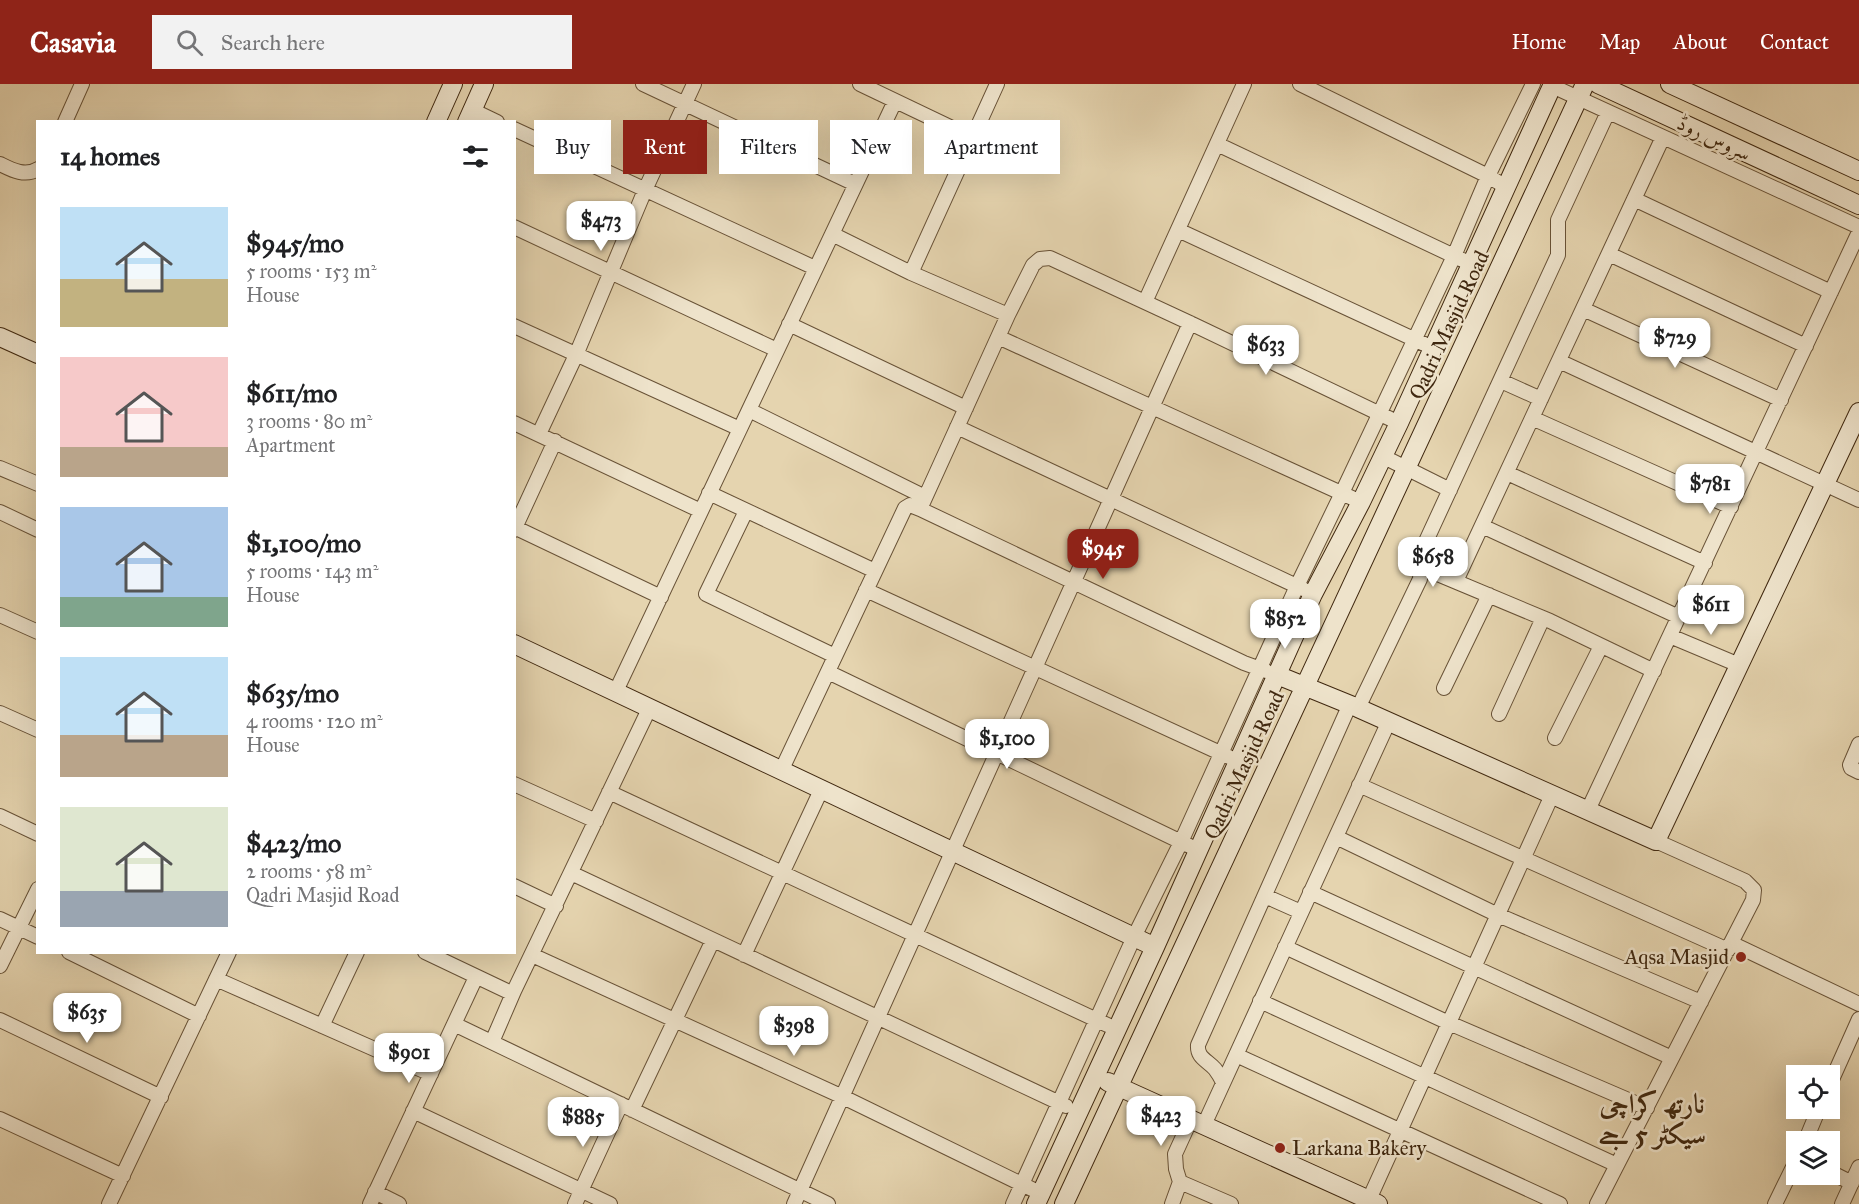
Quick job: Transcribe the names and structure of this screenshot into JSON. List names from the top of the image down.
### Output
{
  "streets": {
    "street": ["سروس روڈ", "Qadri Masjid Road"]
  },
  "crossings": [
    ["سروس روڈ", "Qadri Masjid Road"]
  ],
  "districts": ["نارتھ کراچی سیکٹر 5 جے"],
  "places": ["Aqsa Masjid", "Larkana Bakery"],
  "page": {
    "header": "Casavia",
    "search": "Search here",
    "nav": [
      "Home",
      "Map",
      "About",
      "Contact"
    ],
    "chip": [
      "Buy",
      "Rent",
      "Filters",
      "New",
      "Apartment"
    ],
    "heading": "14 homes",
    "list": [
      {
        "name": "$945/mo",
        "note": "5 rooms · 153 m² · House"
      },
      {
        "name": "$611/mo",
        "note": "3 rooms · 80 m² · Apartment"
      },
      {
        "name": "$1,100/mo",
        "note": "5 rooms · 143 m² · House"
      },
      {
        "name": "$635/mo",
        "note": "4 rooms · 120 m² · House"
      },
      {
        "name": "$423/mo",
        "note": "2 rooms · 58 m² · Qadri Masjid Road"
      }
    ],
    "price": [
      "$473",
      "$729",
      "$633",
      "$781",
      "$945",
      "$658",
      "$611",
      "$852",
      "$1,100",
      "$635",
      "$398",
      "$901",
      "$423",
      "$885"
    ]
  }
}
